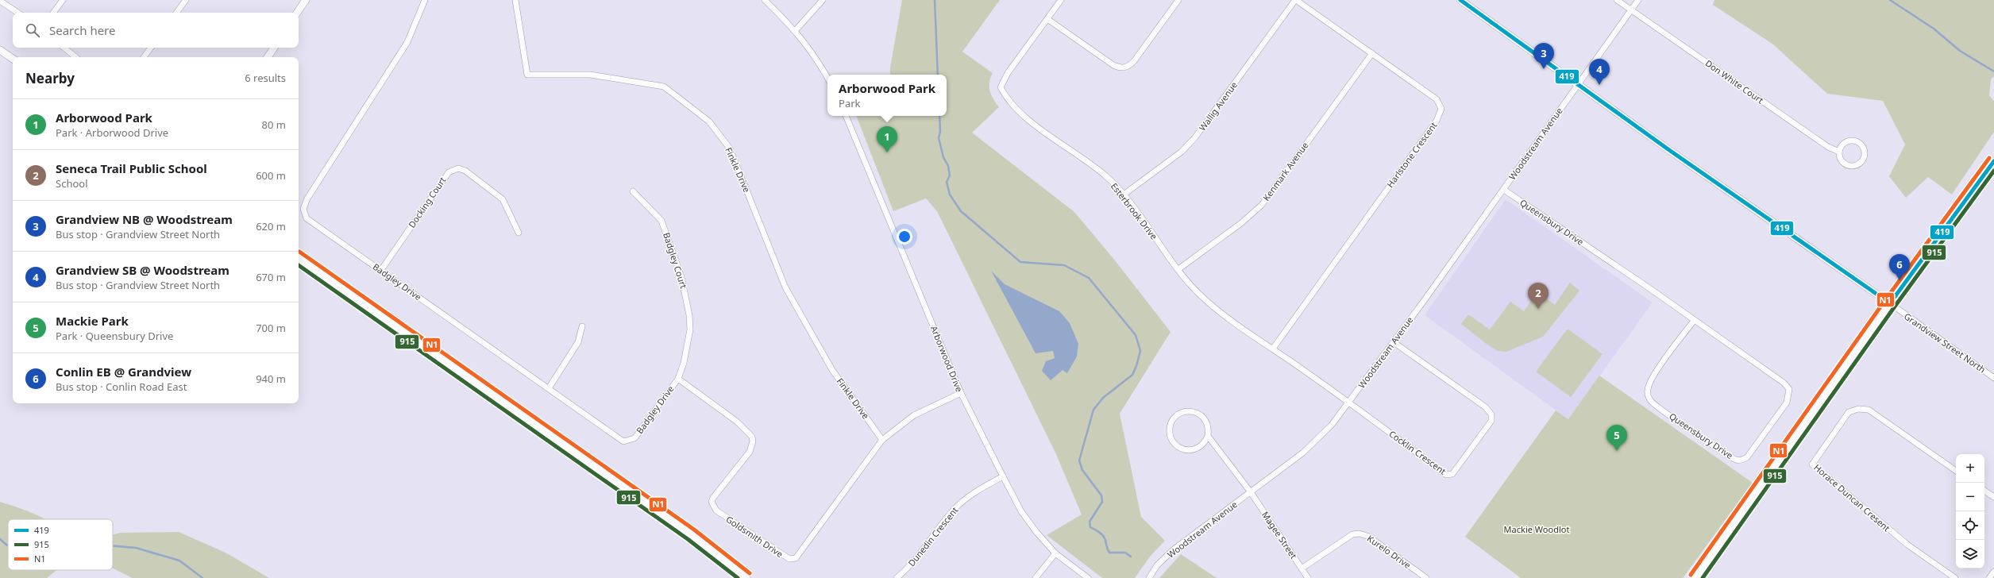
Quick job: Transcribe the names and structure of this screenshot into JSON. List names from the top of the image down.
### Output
{
  "streets": {
    "street": [
      "Don White Court",
      "Wallig Avenue",
      "Woodstream Avenue",
      "Harlstone Crescent",
      "Finkle Drive",
      "Kenmark Avenue",
      "Docking Court",
      "Esterbrook Drive",
      "Queensbury Drive",
      "Badgley Court",
      "Badgley Drive",
      "Grandview Street North",
      "Arborwood Drive",
      "Cocklin Crescent",
      "Horace Duncan Cresent",
      "Magee Street",
      "Goldsmith Drive",
      "Dunedin Crescent",
      "Kurelo Drive"
    ]
  },
  "crossings": [
    ["Don White Court", "Woodstream Avenue"],
    ["Wallig Avenue", "Harlstone Crescent"],
    ["Wallig Avenue", "Esterbrook Drive"],
    ["Woodstream Avenue", "Esterbrook Drive"],
    ["Woodstream Avenue", "Queensbury Drive"],
    ["Woodstream Avenue", "Grandview Street North"],
    ["Woodstream Avenue", "Cocklin Crescent"],
    ["Woodstream Avenue", "Magee Street"],
    ["Harlstone Crescent", "Kenmark Avenue"],
    ["Harlstone Crescent", "Esterbrook Drive"],
    ["Finkle Drive", "Goldsmith Drive"],
    ["Kenmark Avenue", "Esterbrook Drive"],
    ["Docking Court", "Badgley Drive"],
    ["Esterbrook Drive", "Cocklin Crescent"],
    ["Badgley Court", "Badgley Drive"],
    ["Badgley Court", "Goldsmith Drive"],
    ["Badgley Drive", "Goldsmith Drive"],
    ["Arborwood Drive", "Goldsmith Drive"],
    ["Arborwood Drive", "Dunedin Crescent"],
    ["Magee Street", "Kurelo Drive"]
  ],
  "parks": ["Mackie Woodlot"],
  "lines": ["transit line 419", "transit line N1", "transit line 915"],
  "legend": ["419", "915", "N1"],
  "page": {
    "search": "Search here",
    "pins": [
      "3",
      "4",
      "1",
      "6",
      "2",
      "5"
    ],
    "heading": ["Nearby", "6 results"],
    "popup": ["Arborwood Park", "Park"],
    "list": [
      {
        "mark": "1",
        "name": "Arborwood Park",
        "note": "Park · Arborwood Drive",
        "value": "80 m"
      },
      {
        "mark": "2",
        "name": "Seneca Trail Public School",
        "note": "School",
        "value": "600 m"
      },
      {
        "mark": "3",
        "name": "Grandview NB @ Woodstream",
        "note": "Bus stop · Grandview Street North",
        "value": "620 m"
      },
      {
        "mark": "4",
        "name": "Grandview SB @ Woodstream",
        "note": "Bus stop · Grandview Street North",
        "value": "670 m"
      },
      {
        "mark": "5",
        "name": "Mackie Park",
        "note": "Park · Queensbury Drive",
        "value": "700 m"
      },
      {
        "mark": "6",
        "name": "Conlin EB @ Grandview",
        "note": "Bus stop · Conlin Road East",
        "value": "940 m"
      }
    ],
    "map_buttons": ["+", "−"]
  }
}
